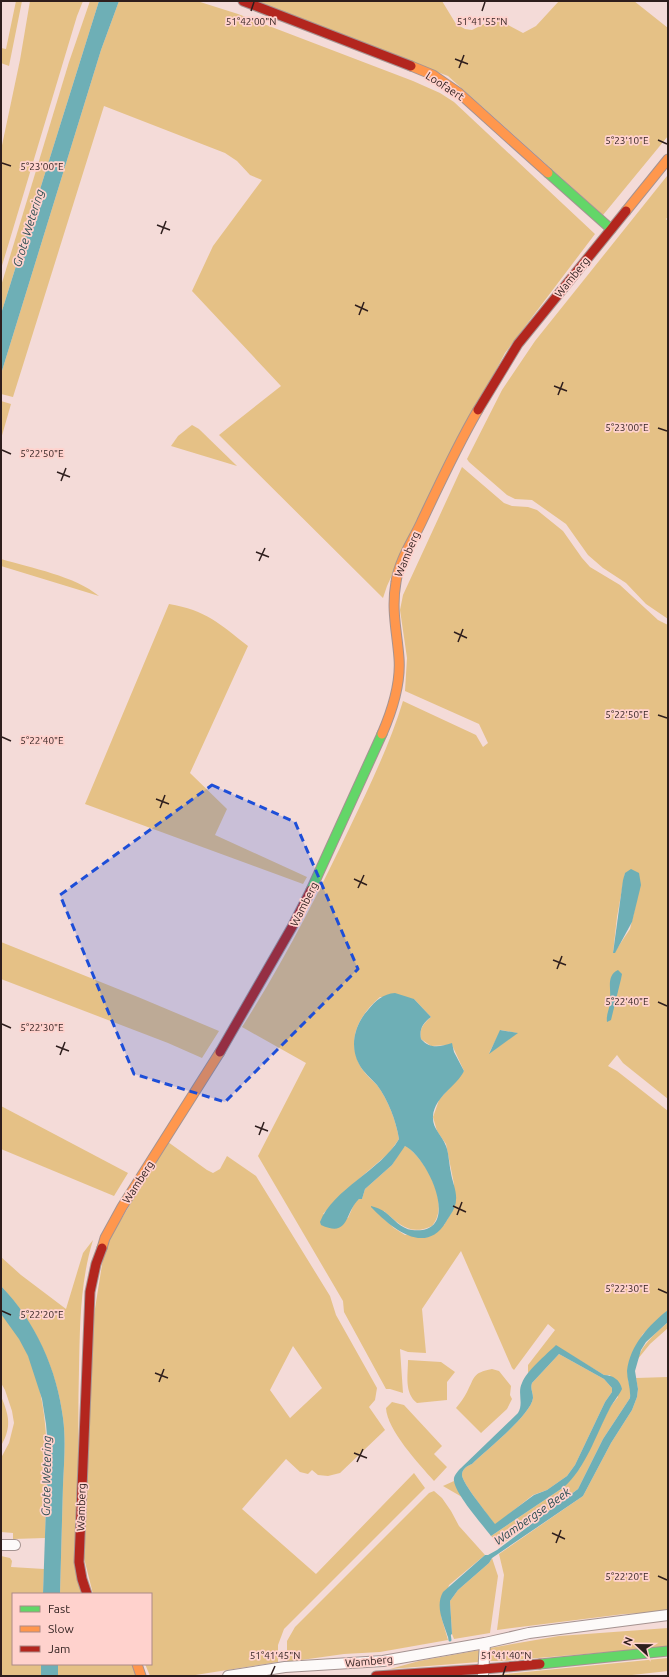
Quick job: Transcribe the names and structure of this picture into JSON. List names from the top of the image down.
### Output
{
  "streets": {
    "street": ["Loofaert", "Wamberg"]
  },
  "crossings": [
    ["Loofaert", "Wamberg"]
  ],
  "water": ["Grote Wetering", "Wambergse Beek"],
  "legend": ["Fast", "Slow", "Jam"],
  "north": "left",
  "coordinates": [
    "51°42'00\"N",
    "51°41'55\"N",
    "5°23'10\"E",
    "5°23'00\"E",
    "5°22'50\"E",
    "5°22'40\"E",
    "5°22'30\"E",
    "5°22'20\"E",
    "51°41'45\"N",
    "51°41'40\"N"
  ]
}
